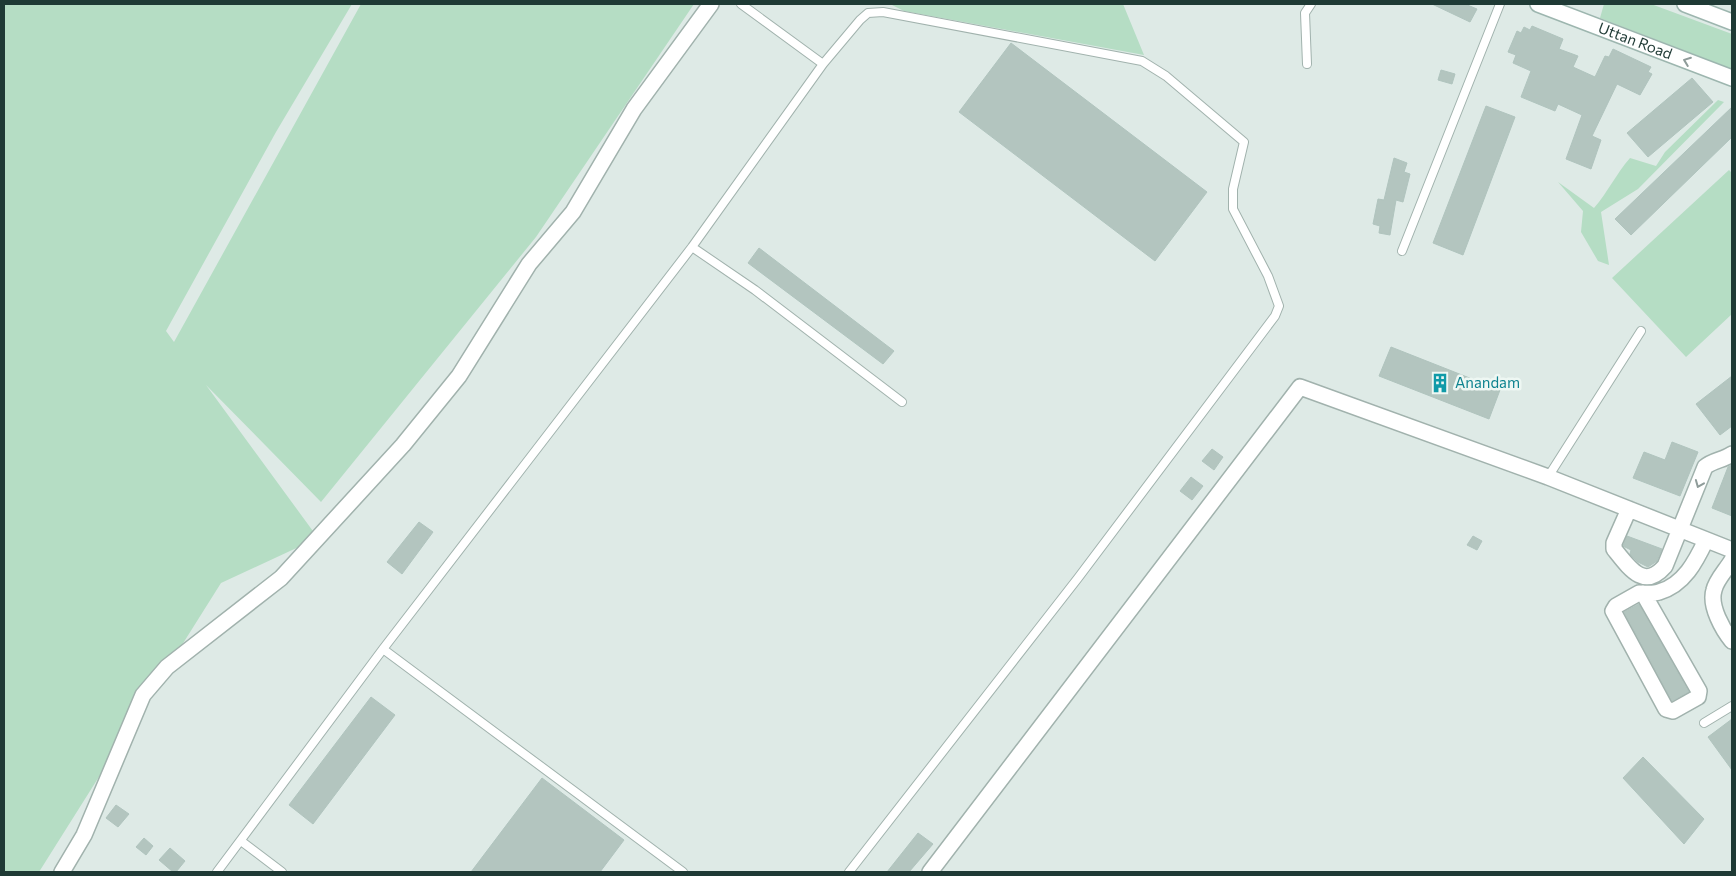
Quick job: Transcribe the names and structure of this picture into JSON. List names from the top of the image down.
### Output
{
  "streets": {
    "street": ["Uttan Road"]
  },
  "one_way": ["Uttan Road"],
  "places": {
    "building": ["Anandam"]
  }
}
